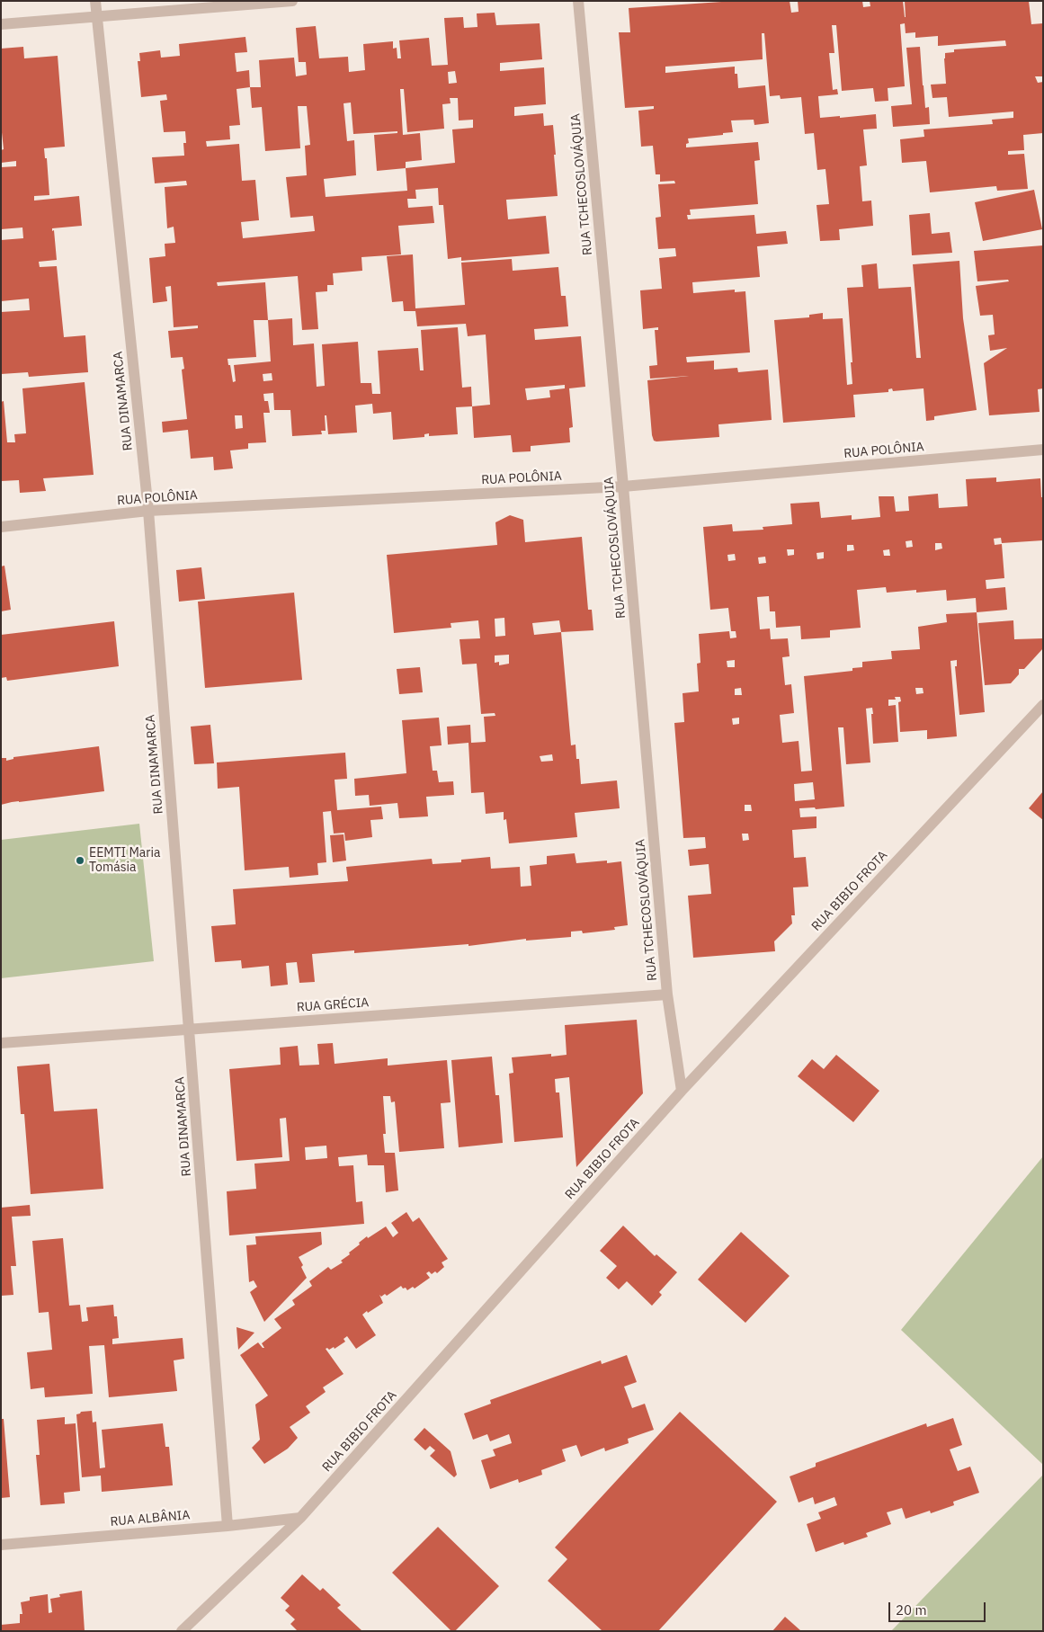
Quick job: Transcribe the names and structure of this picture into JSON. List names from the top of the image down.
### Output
{
  "streets": {
    "street": [
      "RUA TCHECOSLOVÁQUIA",
      "RUA DINAMARCA",
      "RUA POLÔNIA",
      "RUA BIBIO FROTA",
      "RUA GRÉCIA",
      "RUA ALBÂNIA"
    ]
  },
  "crossings": [
    ["RUA TCHECOSLOVÁQUIA", "RUA POLÔNIA"],
    ["RUA TCHECOSLOVÁQUIA", "RUA BIBIO FROTA"],
    ["RUA TCHECOSLOVÁQUIA", "RUA GRÉCIA"],
    ["RUA DINAMARCA", "RUA POLÔNIA"],
    ["RUA DINAMARCA", "RUA GRÉCIA"],
    ["RUA DINAMARCA", "RUA ALBÂNIA"],
    ["RUA BIBIO FROTA", "RUA ALBÂNIA"]
  ],
  "places": ["EEMTI Maria Tomásia"],
  "scale_bar": "20 m"
}
